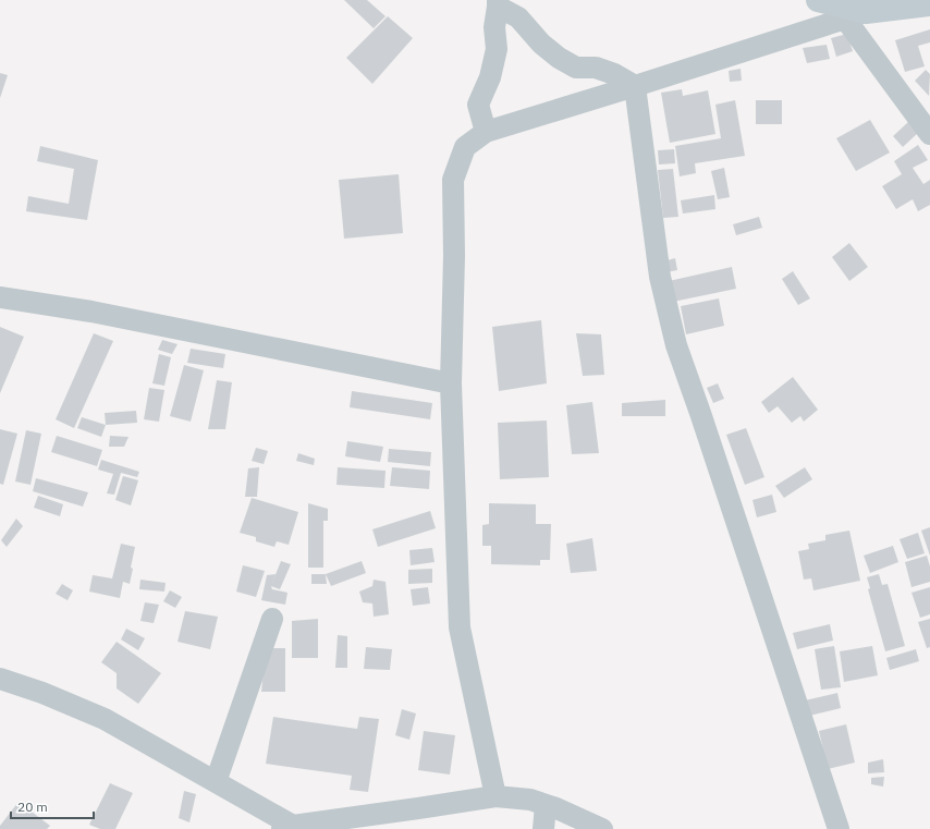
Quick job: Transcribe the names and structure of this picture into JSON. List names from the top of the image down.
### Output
{
  "scale_bar": "20 m"
}
